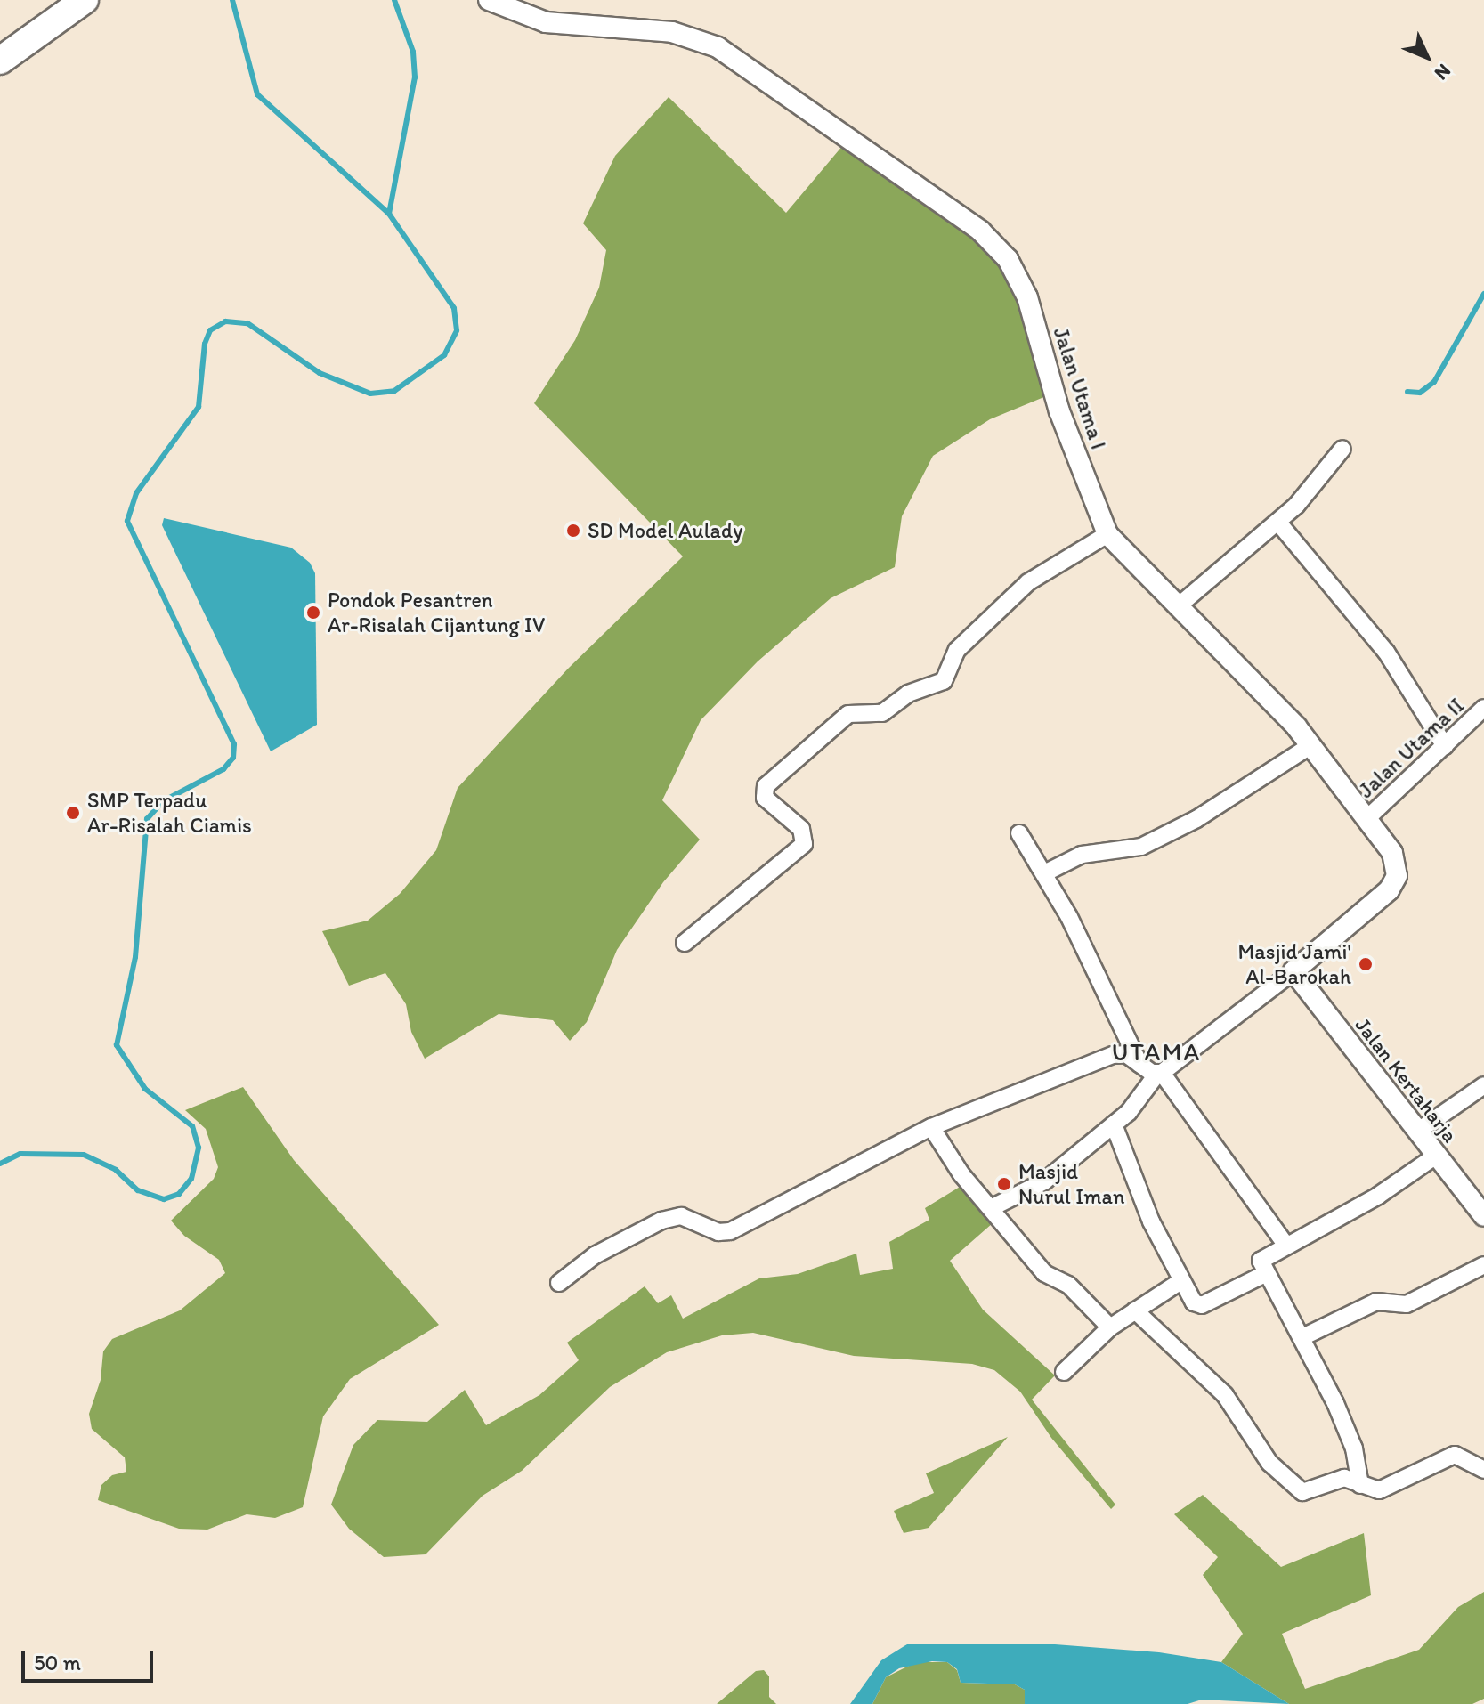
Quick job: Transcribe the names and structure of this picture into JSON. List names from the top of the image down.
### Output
{
  "streets": {
    "street": ["Jalan Utama I", "Jalan Utama II", "Jalan Kertaharja"]
  },
  "crossings": [
    ["Jalan Utama I", "Jalan Utama II"],
    ["Jalan Utama I", "Jalan Kertaharja"]
  ],
  "districts": ["UTAMA"],
  "places": [
    "SD Model Aulady",
    "Pondok Pesantren Ar-Risalah Cijantung IV",
    "SMP Terpadu Ar-Risalah Ciamis",
    "Masjid Jami' Al-Barokah",
    "Masjid Nurul Iman"
  ],
  "scale_bar": "50 m",
  "north": "bottom right"
}
